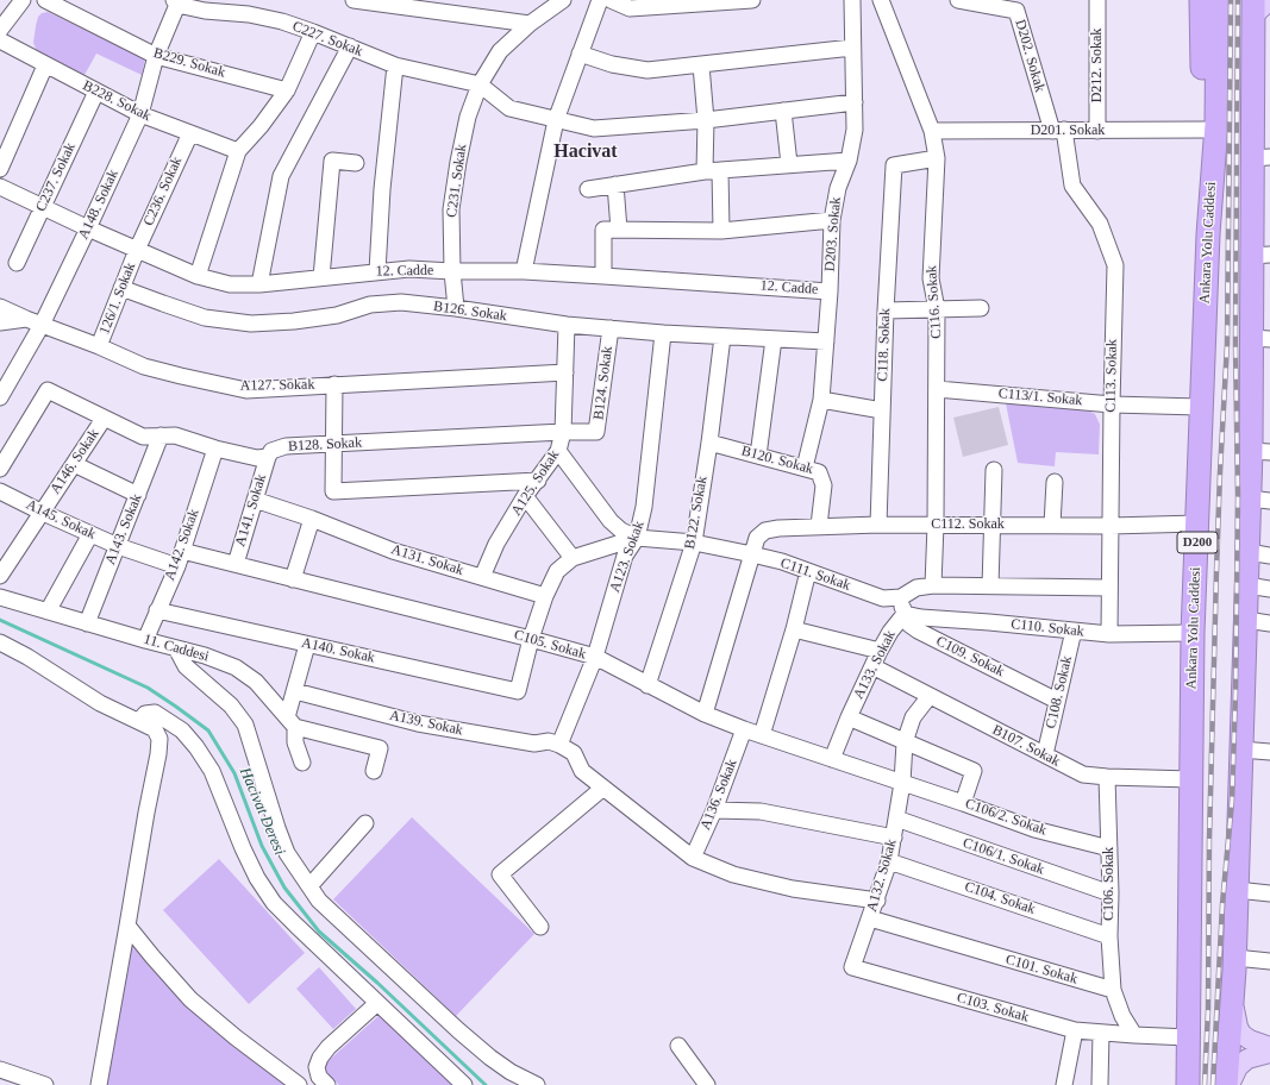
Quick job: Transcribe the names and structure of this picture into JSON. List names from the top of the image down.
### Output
{
  "streets": {
    "highway": ["Ankara Yolu Caddesi", "D200"],
    "street": [
      "C227. Sokak",
      "D202. Sokak",
      "B229. Sokak",
      "D212. Sokak",
      "B228. Sokak",
      "D201. Sokak",
      "C237. Sokak",
      "C231. Sokak",
      "C236. Sokak",
      "A148. Sokak",
      "D203. Sokak",
      "12. Cadde",
      "126/1. Sokak",
      "C116. Sokak",
      "B126. Sokak",
      "C118. Sokak",
      "C113. Sokak",
      "B124. Sokak",
      "A127. Sokak",
      "C113/1. Sokak",
      "B128. Sokak",
      "B120. Sokak",
      "A146. Sokak",
      "A125. Sokak",
      "A141. Sokak",
      "B122. Sokak",
      "A145. Sokak",
      "C112. Sokak",
      "A143. Sokak",
      "A142. Sokak",
      "A123. Sokak",
      "A131. Sokak",
      "C111. Sokak",
      "C110. Sokak",
      "C105. Sokak",
      "11. Caddesi",
      "A140. Sokak",
      "C109. Sokak",
      "A133. Sokak",
      "C108. Sokak",
      "A139. Sokak",
      "B107. Sokak",
      "A136. Sokak",
      "C106/2. Sokak",
      "C106/1. Sokak",
      "A132. Sokak",
      "C106. Sokak",
      "C104. Sokak",
      "C101. Sokak",
      "C103. Sokak"
    ]
  },
  "crossings": [
    ["C227. Sokak", "C231. Sokak"],
    ["C227. Sokak", "A148. Sokak"],
    ["D202. Sokak", "D201. Sokak"],
    ["D202. Sokak", "C113. Sokak"],
    ["B229. Sokak", "A148. Sokak"],
    ["D212. Sokak", "D201. Sokak"],
    ["B228. Sokak", "C237. Sokak"],
    ["B228. Sokak", "C236. Sokak"],
    ["B228. Sokak", "A148. Sokak"],
    ["D201. Sokak", "C116. Sokak"],
    ["D201. Sokak", "C113. Sokak"],
    ["C237. Sokak", "12. Cadde"],
    ["C231. Sokak", "12. Cadde"],
    ["C231. Sokak", "B126. Sokak"],
    ["C236. Sokak", "12. Cadde"],
    ["C236. Sokak", "126/1. Sokak"],
    ["A148. Sokak", "12. Cadde"],
    ["A148. Sokak", "A127. Sokak"],
    ["D203. Sokak", "12. Cadde"],
    ["D203. Sokak", "B126. Sokak"],
    ["D203. Sokak", "B120. Sokak"],
    ["Ankara Yolu Caddesi", "C113/1. Sokak"],
    ["Ankara Yolu Caddesi", "C112. Sokak"],
    ["Ankara Yolu Caddesi", "C110. Sokak"],
    ["Ankara Yolu Caddesi", "B107. Sokak"],
    ["12. Cadde", "126/1. Sokak"],
    ["126/1. Sokak", "B126. Sokak"],
    ["126/1. Sokak", "A127. Sokak"],
    ["C116. Sokak", "C118. Sokak"],
    ["C116. Sokak", "C113/1. Sokak"],
    ["C116. Sokak", "C112. Sokak"],
    ["C116. Sokak", "C111. Sokak"],
    ["B126. Sokak", "B124. Sokak"],
    ["B126. Sokak", "A125. Sokak"],
    ["B126. Sokak", "B122. Sokak"],
    ["B126. Sokak", "A123. Sokak"],
    ["C118. Sokak", "C112. Sokak"],
    ["C113. Sokak", "C113/1. Sokak"],
    ["C113. Sokak", "C112. Sokak"],
    ["C113. Sokak", "C111. Sokak"],
    ["C113. Sokak", "C110. Sokak"],
    ["B124. Sokak", "B128. Sokak"],
    ["B124. Sokak", "A125. Sokak"],
    ["A127. Sokak", "A125. Sokak"],
    ["B128. Sokak", "A146. Sokak"],
    ["B128. Sokak", "A125. Sokak"],
    ["B128. Sokak", "A141. Sokak"],
    ["B128. Sokak", "A143. Sokak"],
    ["B128. Sokak", "A142. Sokak"],
    ["B120. Sokak", "B122. Sokak"],
    ["B120. Sokak", "C112. Sokak"],
    ["A146. Sokak", "A145. Sokak"],
    ["A125. Sokak", "A131. Sokak"],
    ["A125. Sokak", "C111. Sokak"],
    ["A141. Sokak", "A131. Sokak"],
    ["A141. Sokak", "C105. Sokak"],
    ["B122. Sokak", "C111. Sokak"],
    ["B122. Sokak", "C105. Sokak"],
    ["A145. Sokak", "A143. Sokak"],
    ["A145. Sokak", "A142. Sokak"],
    ["C112. Sokak", "C111. Sokak"],
    ["C112. Sokak", "C105. Sokak"],
    ["A143. Sokak", "11. Caddesi"],
    ["A142. Sokak", "C105. Sokak"],
    ["A142. Sokak", "11. Caddesi"],
    ["A142. Sokak", "A140. Sokak"],
    ["A123. Sokak", "C111. Sokak"],
    ["A123. Sokak", "C105. Sokak"],
    ["A123. Sokak", "A139. Sokak"],
    ["C111. Sokak", "C109. Sokak"],
    ["C110. Sokak", "C109. Sokak"],
    ["C110. Sokak", "A133. Sokak"],
    ["C110. Sokak", "C108. Sokak"],
    ["C105. Sokak", "A140. Sokak"],
    ["C105. Sokak", "A133. Sokak"],
    ["C105. Sokak", "A136. Sokak"],
    ["C105. Sokak", "C106/2. Sokak"],
    ["C105. Sokak", "A132. Sokak"],
    ["C109. Sokak", "A133. Sokak"],
    ["C109. Sokak", "C108. Sokak"],
    ["A133. Sokak", "B107. Sokak"],
    ["A133. Sokak", "C106/2. Sokak"],
    ["C108. Sokak", "B107. Sokak"],
    ["B107. Sokak", "C106. Sokak"],
    ["C106/2. Sokak", "A132. Sokak"],
    ["C106/2. Sokak", "C106. Sokak"],
    ["C106/1. Sokak", "A132. Sokak"],
    ["C106/1. Sokak", "C106. Sokak"],
    ["A132. Sokak", "C104. Sokak"],
    ["A132. Sokak", "C101. Sokak"],
    ["A132. Sokak", "C103. Sokak"],
    ["C106. Sokak", "C104. Sokak"],
    ["C106. Sokak", "C101. Sokak"]
  ],
  "districts": ["Hacivat"],
  "water": ["Hacivat Deresi"]
}
